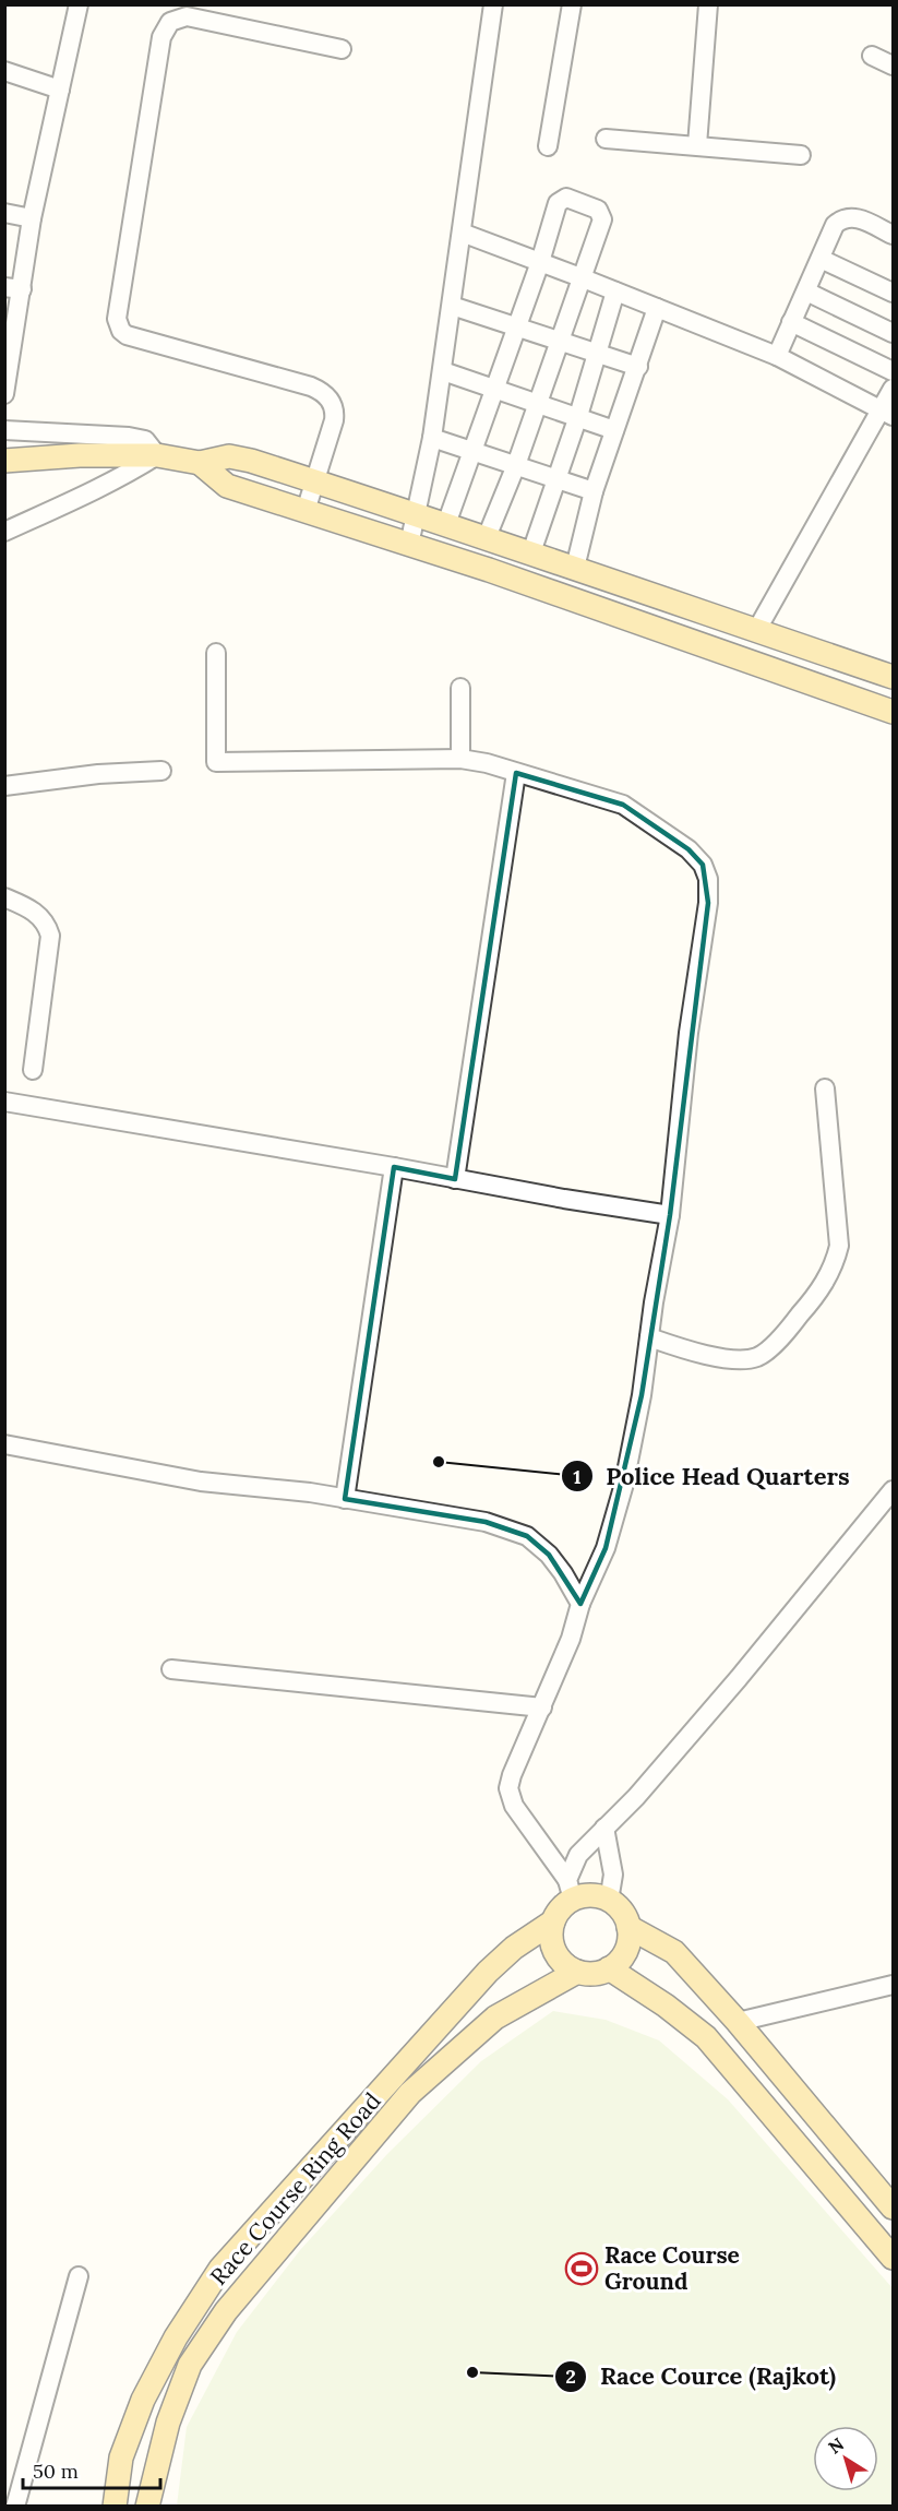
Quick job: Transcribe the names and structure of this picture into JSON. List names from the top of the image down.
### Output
{
  "streets": {
    "main road": ["Race Course Ring Road"]
  },
  "places": {
    "other": ["Police Head Quarters", "Race Cource (Rajkot)"],
    "sports": ["Race Course Ground"]
  },
  "scale_bar": "50 m",
  "north": "top left"
}
